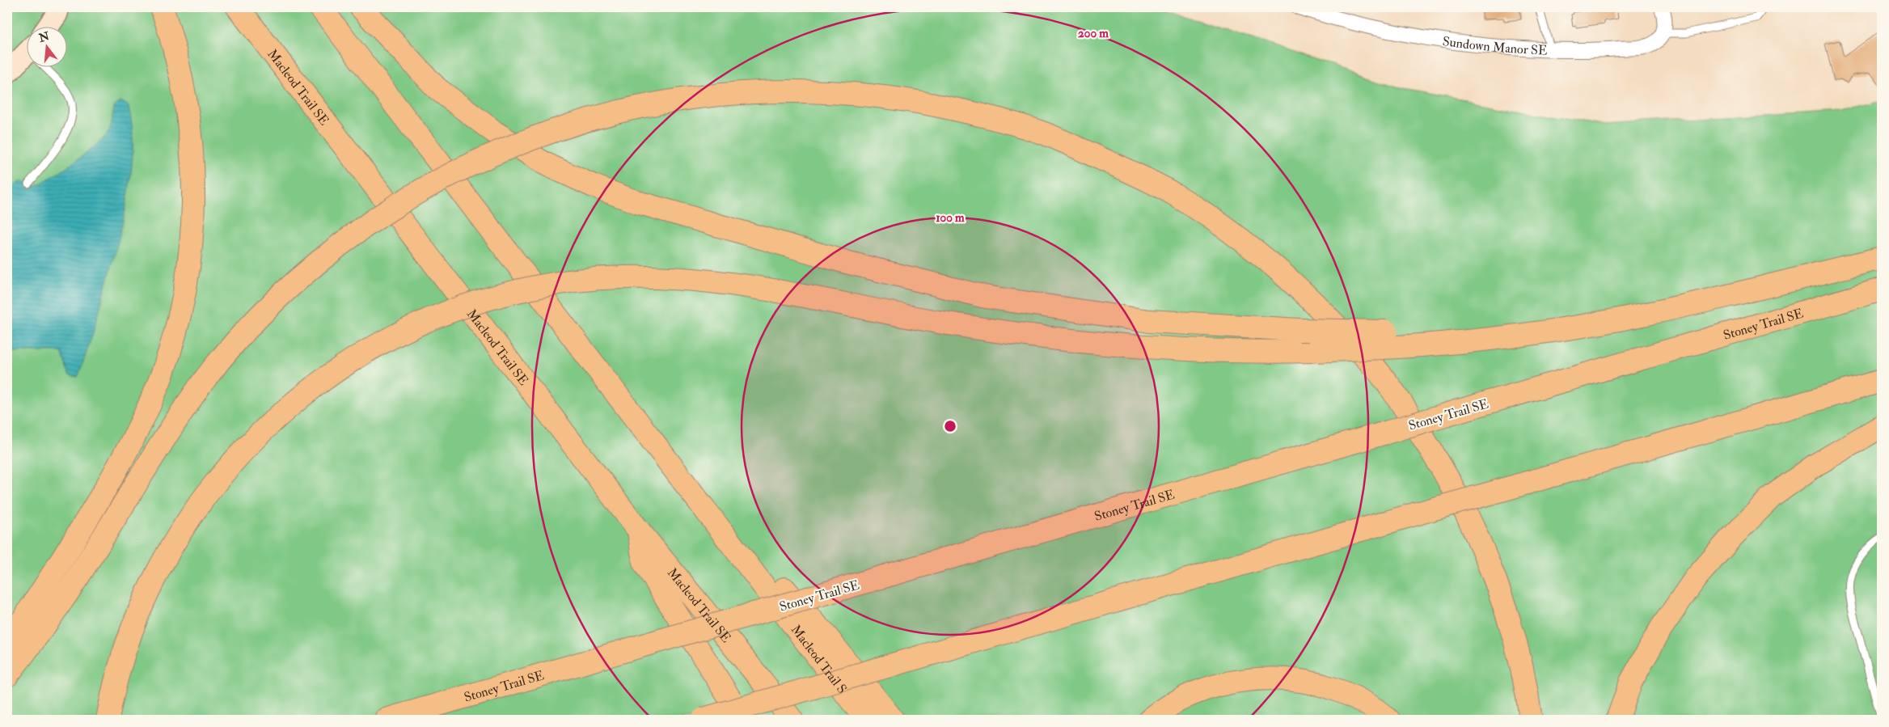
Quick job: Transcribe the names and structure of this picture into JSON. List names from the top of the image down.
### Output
{
  "streets": {
    "highway": ["Macleod Trail SE", "Stoney Trail SE", "Macleod Trail S"],
    "street": ["Sundown Manor SE"]
  },
  "north": "top",
  "rings": ["200 m", "100 m"]
}
